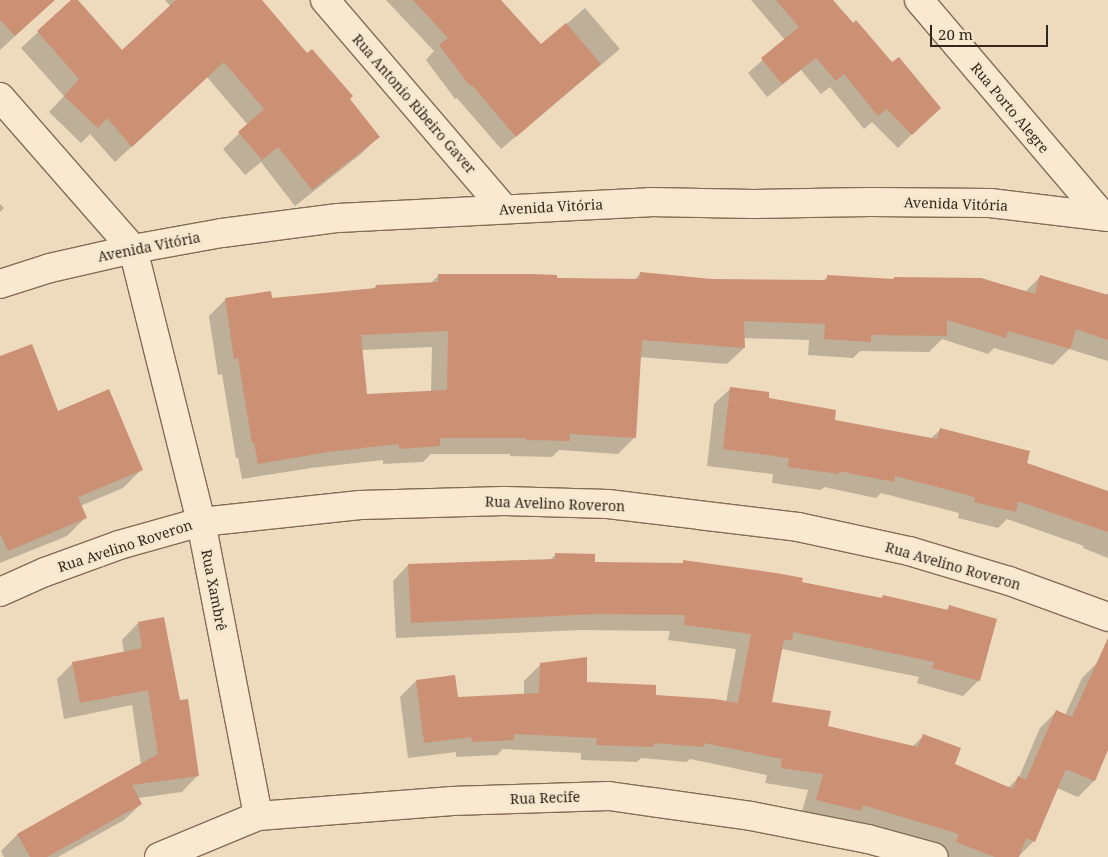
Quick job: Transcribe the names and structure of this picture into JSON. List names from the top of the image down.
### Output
{
  "streets": {
    "street": [
      "Rua Antonio Ribeiro Gaver",
      "Rua Porto Alegre",
      "Avenida Vitória",
      "Rua Avelino Roveron",
      "Rua Xambrê",
      "Rua Recife"
    ]
  },
  "crossings": [
    ["Rua Antonio Ribeiro Gaver", "Avenida Vitória"],
    ["Rua Porto Alegre", "Avenida Vitória"],
    ["Avenida Vitória", "Rua Xambrê"],
    ["Rua Avelino Roveron", "Rua Xambrê"],
    ["Rua Xambrê", "Rua Recife"]
  ],
  "scale_bar": "20 m"
}
